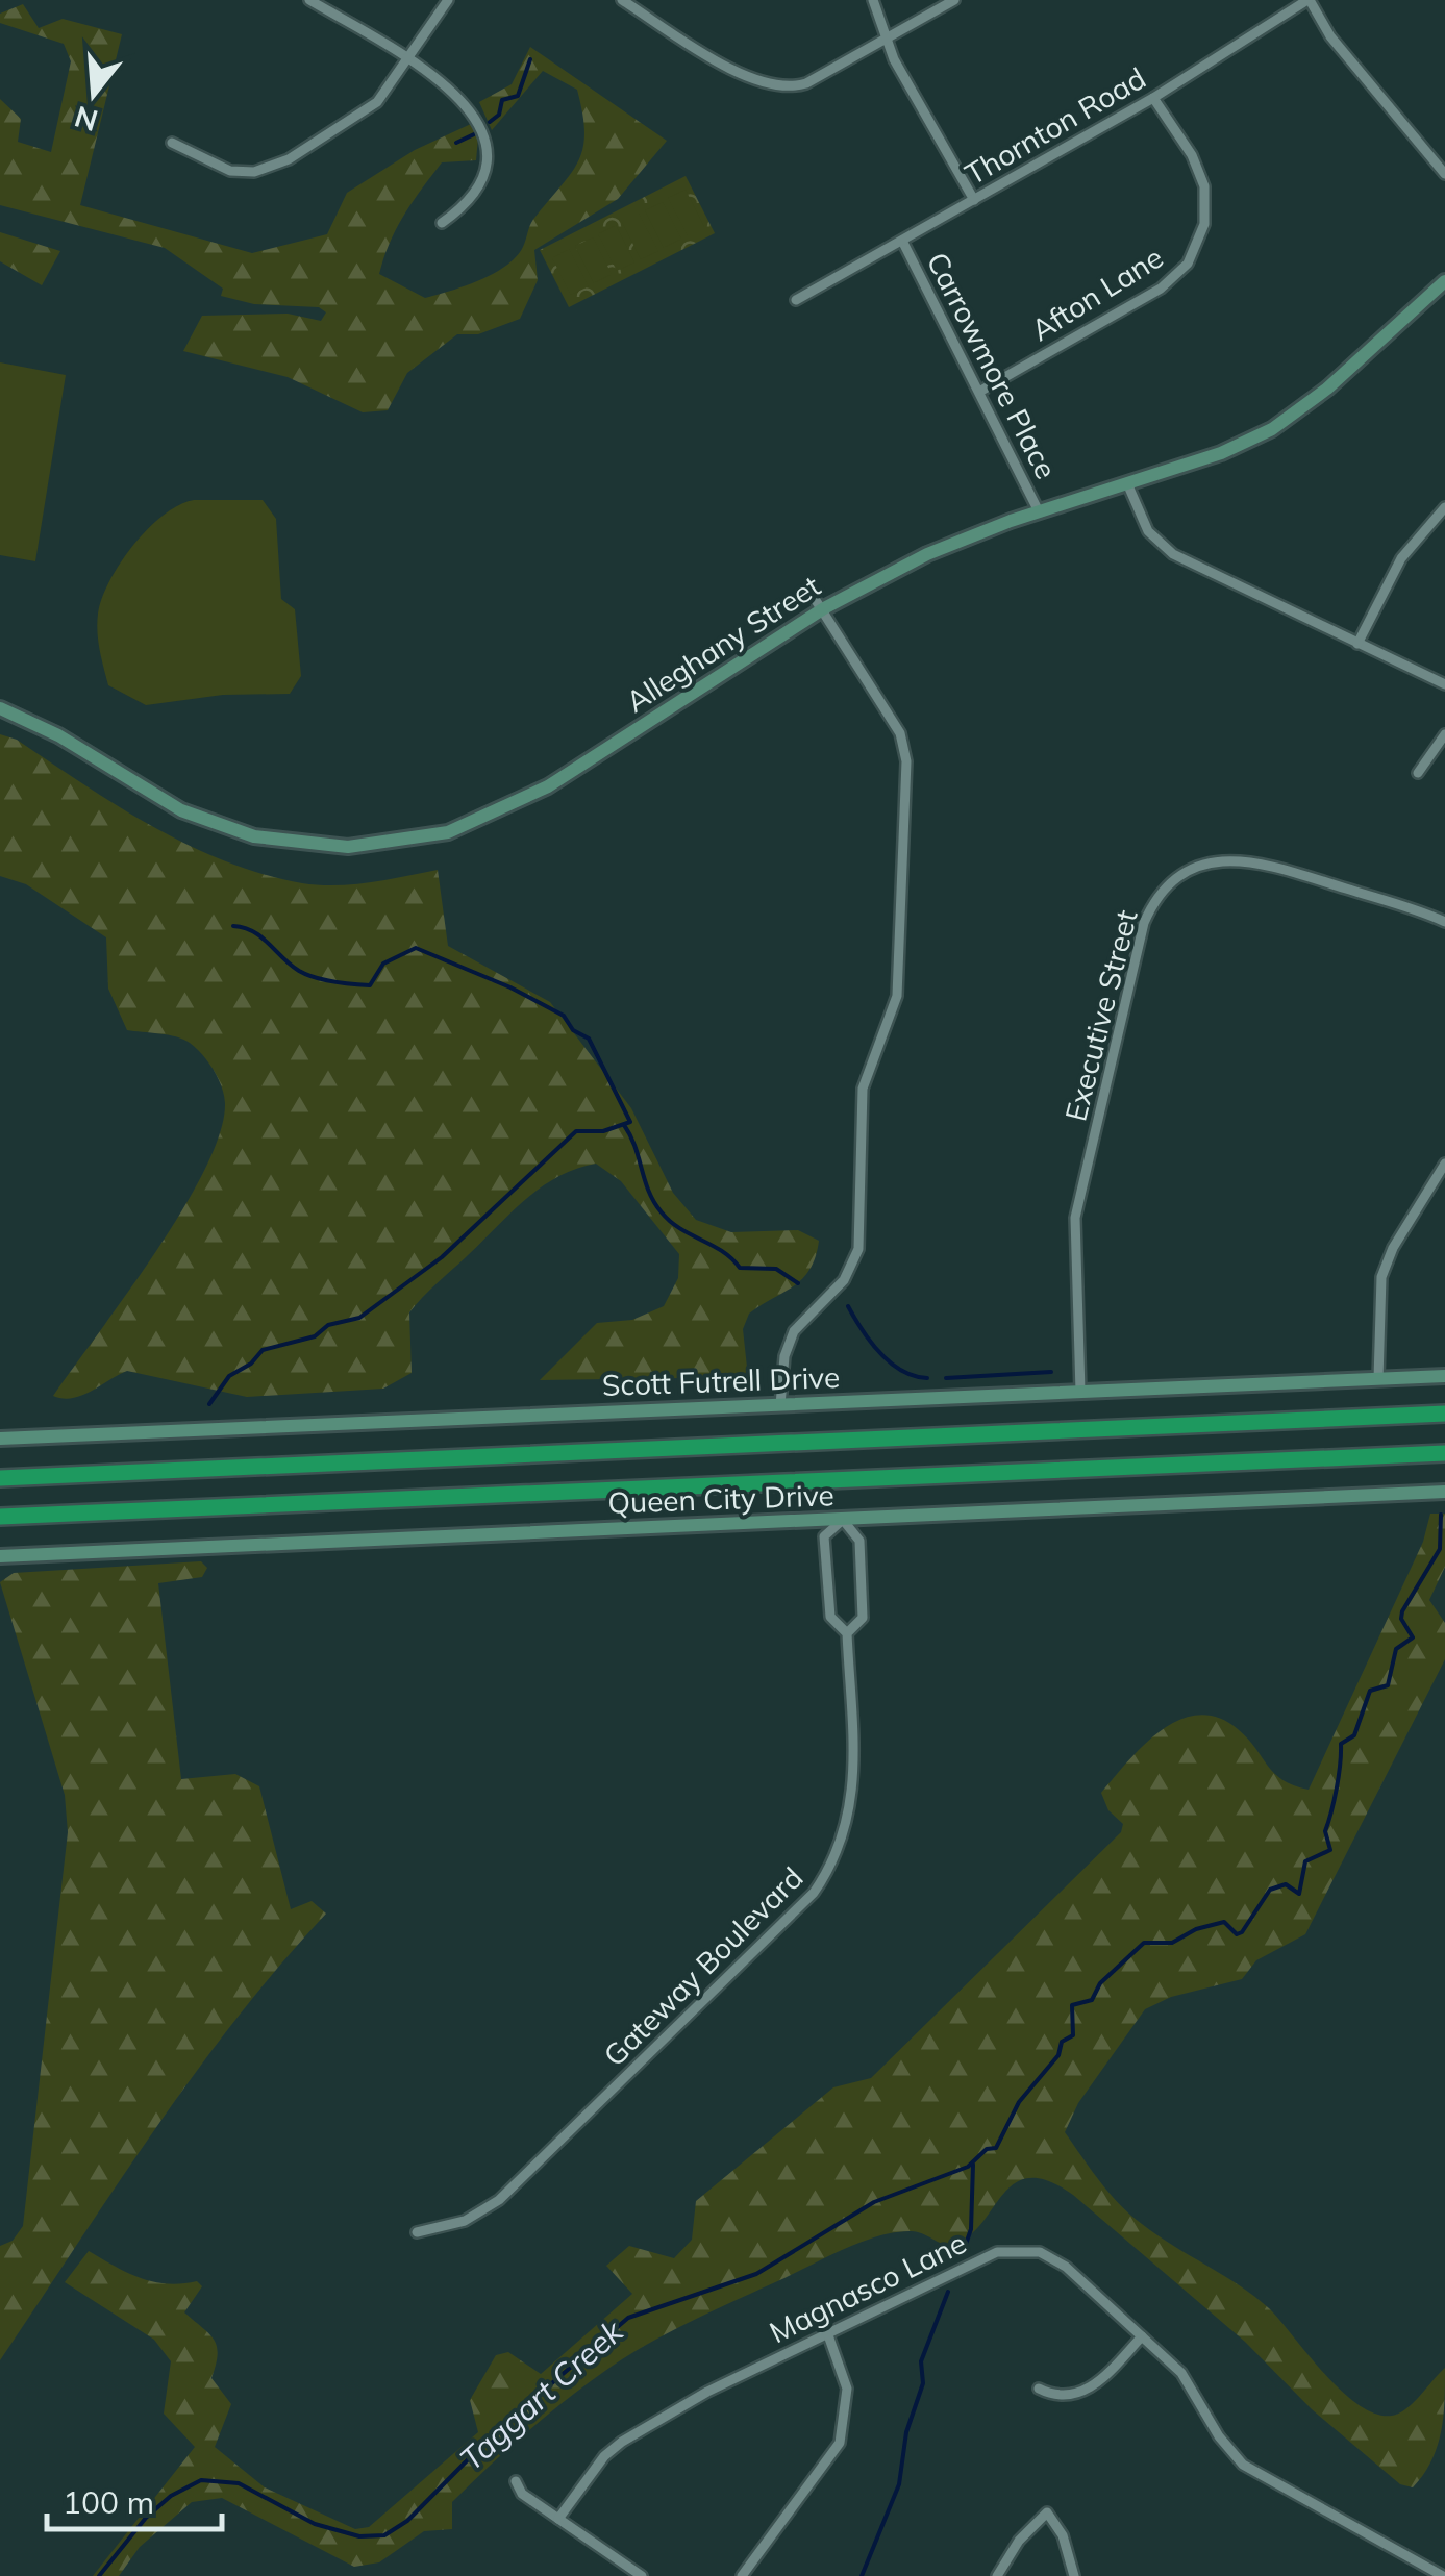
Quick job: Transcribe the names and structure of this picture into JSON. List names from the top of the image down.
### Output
{
  "streets": {
    "street": [
      "Thornton Road",
      "Afton Lane",
      "Carrowmore Place",
      "Alleghany Street",
      "Executive Street",
      "Scott Futrell Drive",
      "Queen City Drive",
      "Gateway Boulevard",
      "Magnasco Lane"
    ]
  },
  "crossings": [
    ["Thornton Road", "Afton Lane"],
    ["Thornton Road", "Carrowmore Place"],
    ["Afton Lane", "Carrowmore Place"],
    ["Carrowmore Place", "Alleghany Street"],
    ["Executive Street", "Scott Futrell Drive"],
    ["Queen City Drive", "Gateway Boulevard"]
  ],
  "water": ["Taggart Creek"],
  "scale_bar": "100 m",
  "north": "bottom"
}
